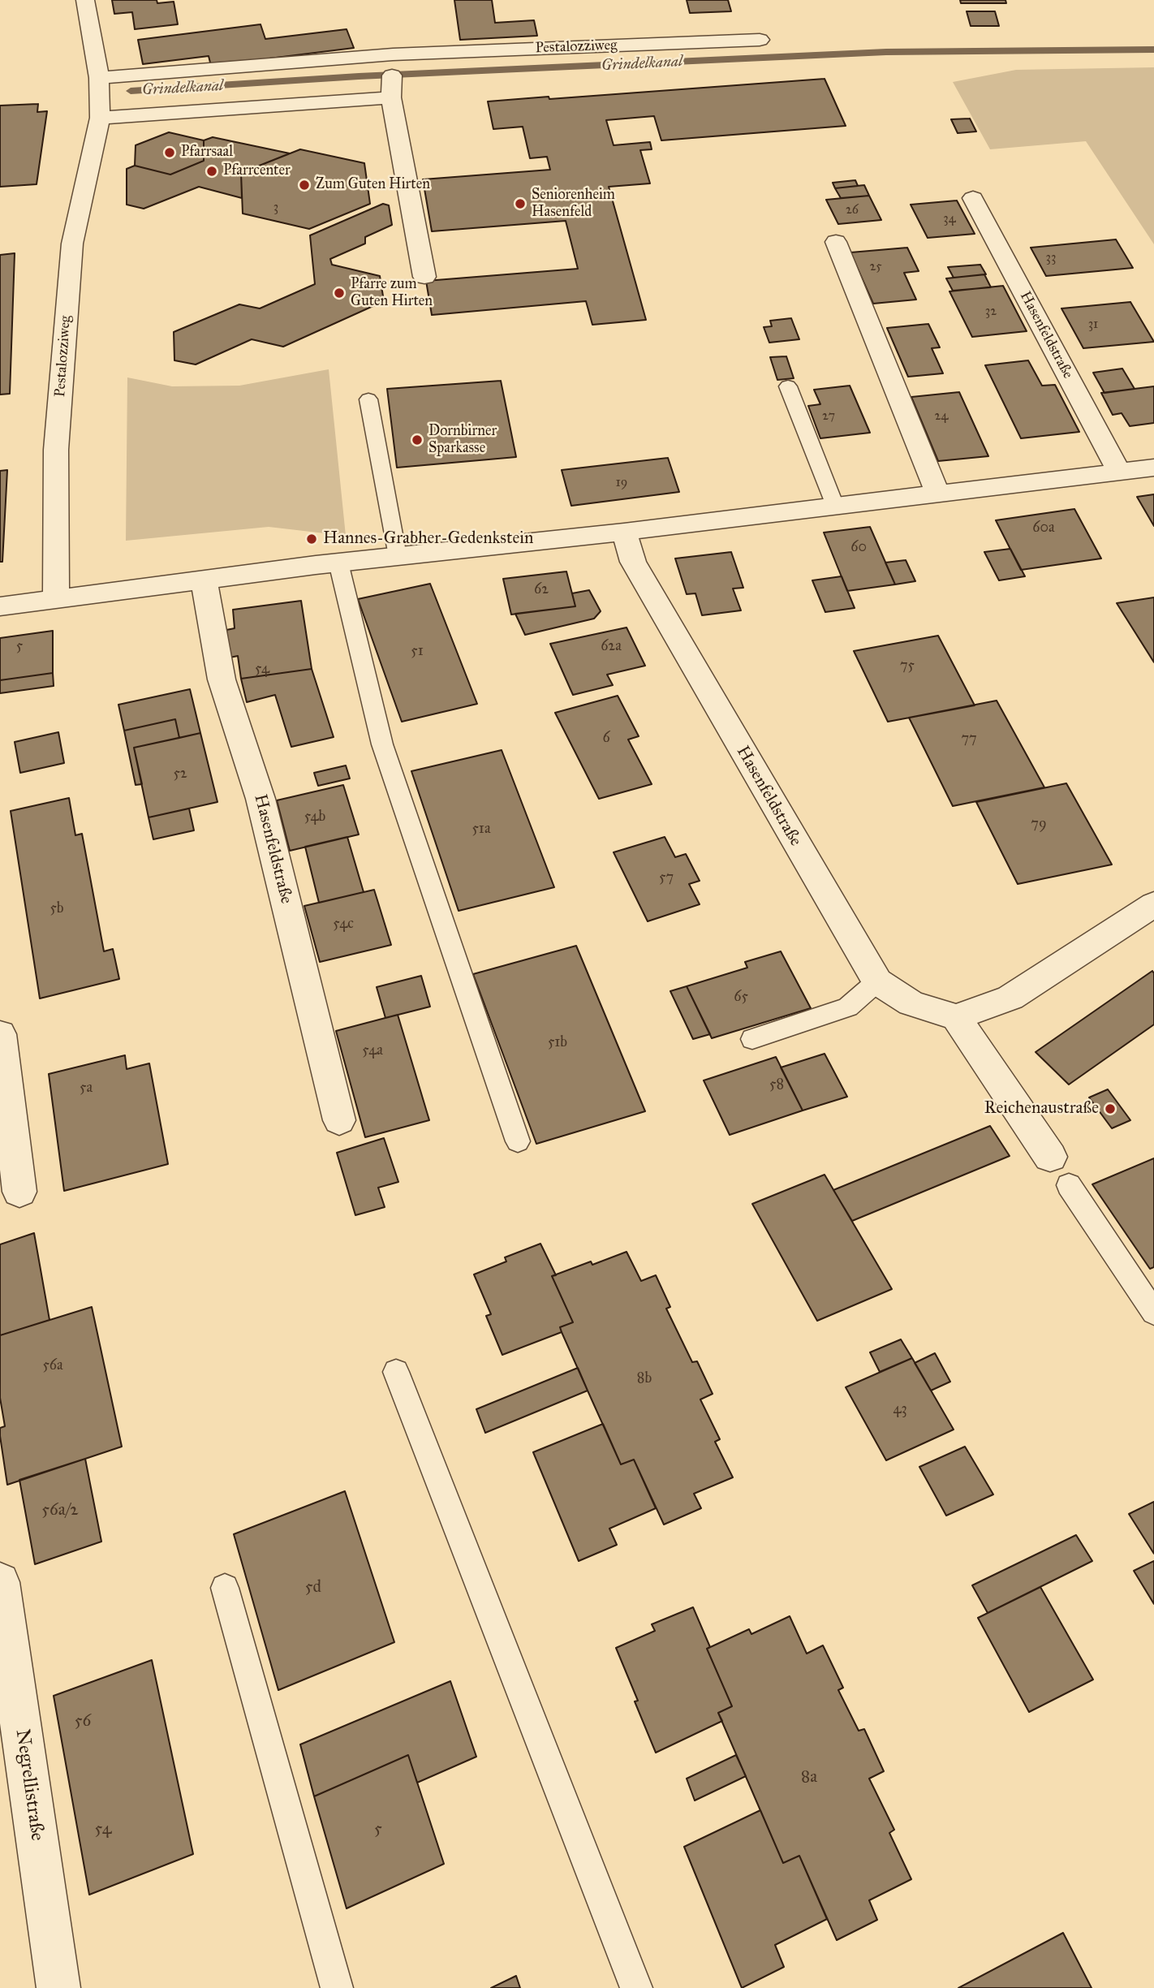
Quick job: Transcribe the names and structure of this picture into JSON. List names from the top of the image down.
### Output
{
  "streets": {
    "street": ["Pestalozziweg", "Hasenfeldstraße", "Negrellistraße"]
  },
  "water": ["Grindelkanal"],
  "places": [
    "Pfarrsaal",
    "Pfarrcenter",
    "Zum Guten Hirten",
    "Seniorenheim Hasenfeld",
    "Pfarre zum Guten Hirten",
    "Dornbirner Sparkasse",
    "Hannes-Grabher-Gedenkstein",
    "Reichenaustraße"
  ],
  "house_numbers": [
    "3",
    "26",
    "34",
    "33",
    "25",
    "32",
    "31",
    "27",
    "24",
    "19",
    "60a",
    "60",
    "62",
    "5",
    "62a",
    "51",
    "75",
    "54",
    "6",
    "77",
    "52",
    "54b",
    "79",
    "51a",
    "57",
    "5b",
    "54c",
    "65",
    "51b",
    "54a",
    "58",
    "5a",
    "56a",
    "8b",
    "43",
    "56a/2",
    "5d",
    "56",
    "8a",
    "54",
    "5"
  ]
}
